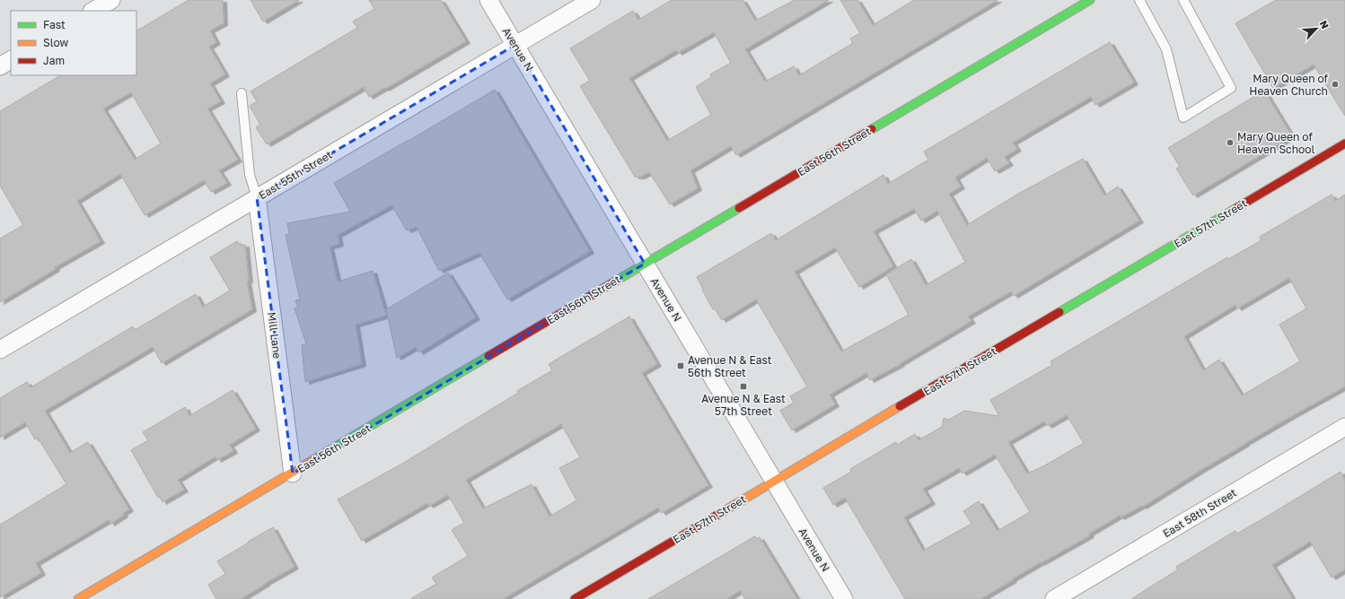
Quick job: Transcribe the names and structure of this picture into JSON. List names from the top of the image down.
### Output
{
  "streets": {
    "street": [
      "Avenue N",
      "East 56th Street",
      "East 55th Street",
      "East 57th Street",
      "Mill Lane",
      "East 58th Street"
    ]
  },
  "crossings": [
    ["Avenue N", "East 56th Street"],
    ["Avenue N", "East 55th Street"],
    ["Avenue N", "East 57th Street"],
    ["East 56th Street", "Mill Lane"],
    ["East 55th Street", "Mill Lane"]
  ],
  "places": {
    "other": ["Mary Queen of Heaven Church", "Mary Queen of Heaven School"],
    "transit": ["Avenue N & East 56th Street", "Avenue N & East 57th Street"]
  },
  "legend": ["Fast", "Slow", "Jam"],
  "north": "top right"
}
